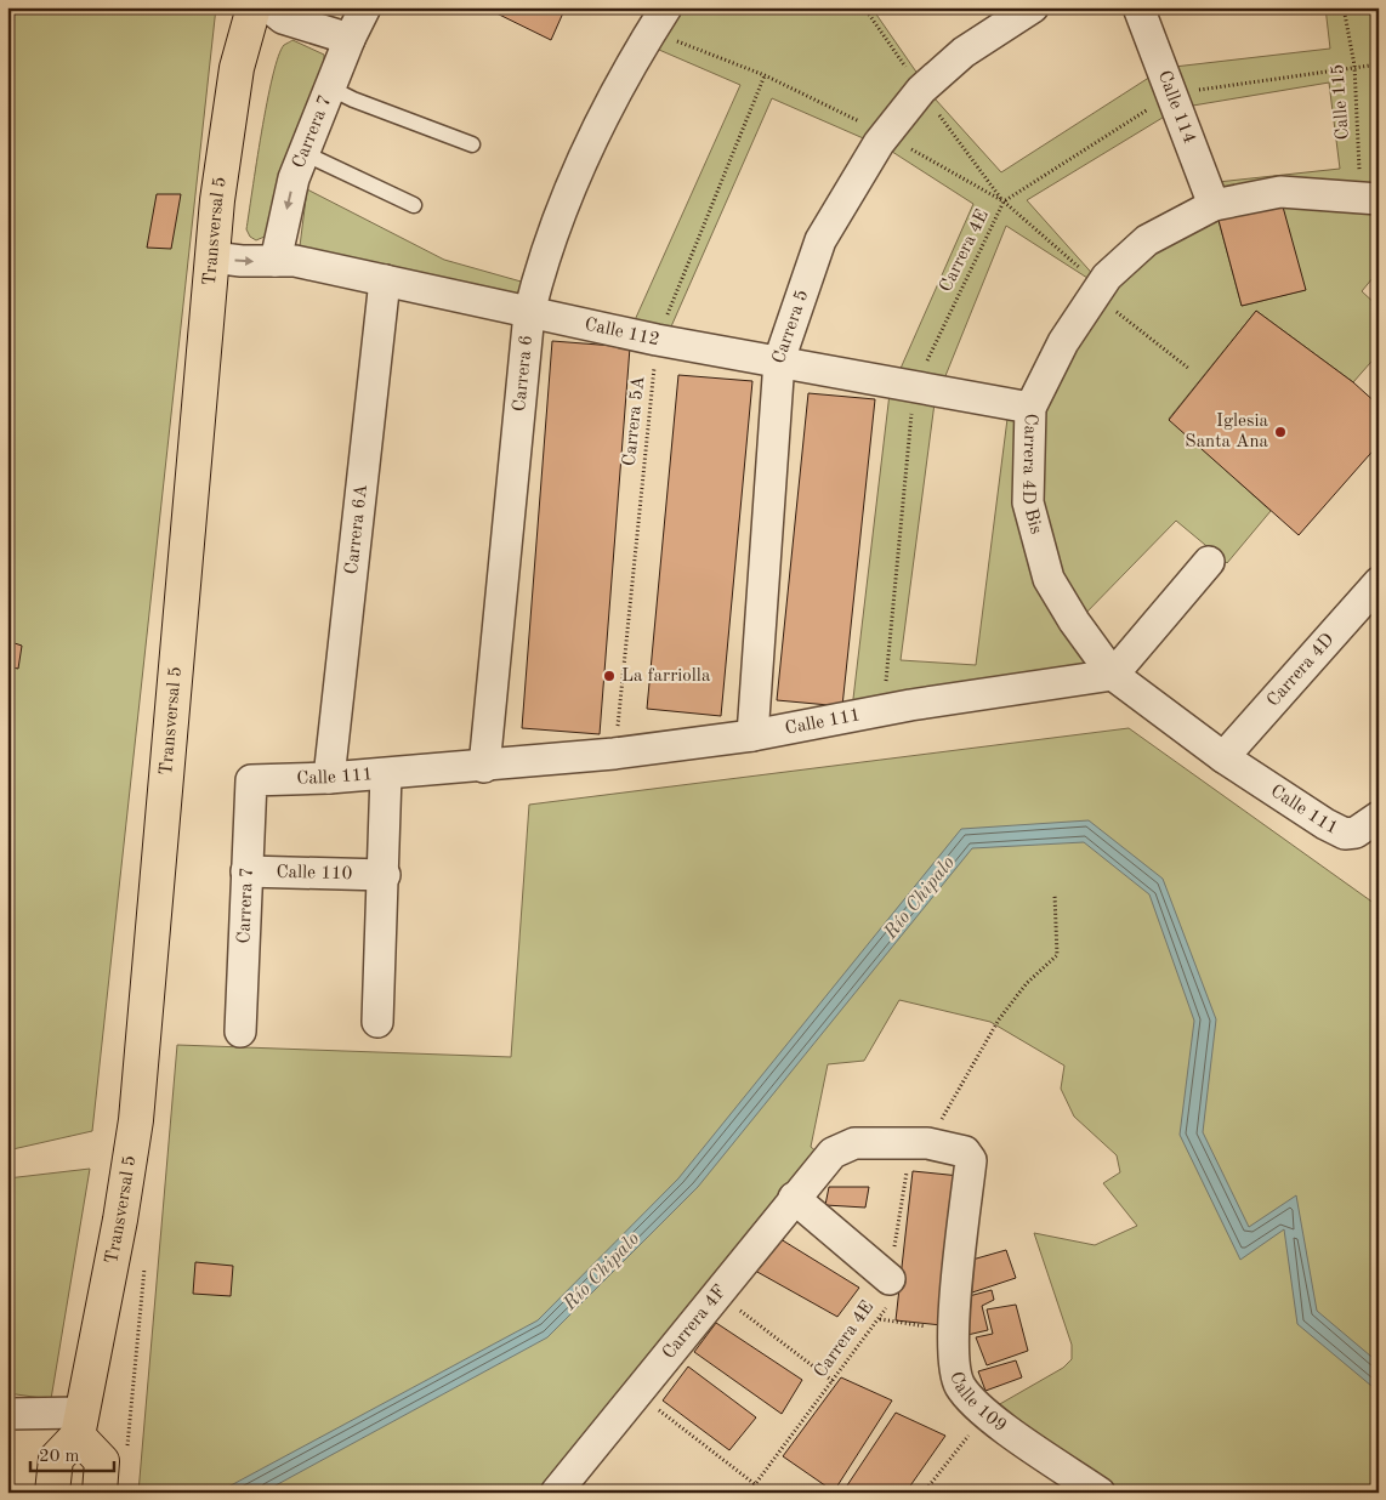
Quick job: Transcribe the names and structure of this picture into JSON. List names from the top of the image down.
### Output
{
  "streets": {
    "main road": ["Transversal 5"],
    "street": [
      "Calle 114",
      "Carrera 7",
      "Carrera 5",
      "Calle 112",
      "Carrera 6",
      "Carrera 4D Bis",
      "Carrera 6A",
      "Carrera 4D",
      "Calle 111",
      "Calle 110",
      "Carrera 4F",
      "Calle 109"
    ],
    "path": ["Calle 115", "Carrera 4E", "Carrera 5A"]
  },
  "crossings": [
    ["Calle 115", "Carrera 4E"],
    ["Calle 115", "Carrera 4D Bis"],
    ["Calle 114", "Carrera 4E"],
    ["Calle 114", "Carrera 4D Bis"],
    ["Carrera 7", "Calle 112"],
    ["Carrera 7", "Calle 111"],
    ["Carrera 7", "Calle 110"],
    ["Transversal 5", "Calle 112"],
    ["Carrera 4E", "Calle 112"],
    ["Carrera 4E", "Calle 111"],
    ["Carrera 4E", "Calle 109"],
    ["Carrera 5", "Calle 112"],
    ["Carrera 5", "Calle 111"],
    ["Calle 112", "Carrera 6"],
    ["Calle 112", "Carrera 5A"],
    ["Calle 112", "Carrera 4D Bis"],
    ["Calle 112", "Carrera 6A"],
    ["Carrera 6", "Calle 111"],
    ["Carrera 5A", "Calle 111"],
    ["Carrera 4D Bis", "Calle 111"],
    ["Carrera 6A", "Calle 111"],
    ["Carrera 4D", "Calle 111"],
    ["Carrera 4F", "Calle 109"]
  ],
  "water": ["Río Chipalo"],
  "places": ["Iglesia Santa Ana", "La farriolla"],
  "scale_bar": "20 m"
}
